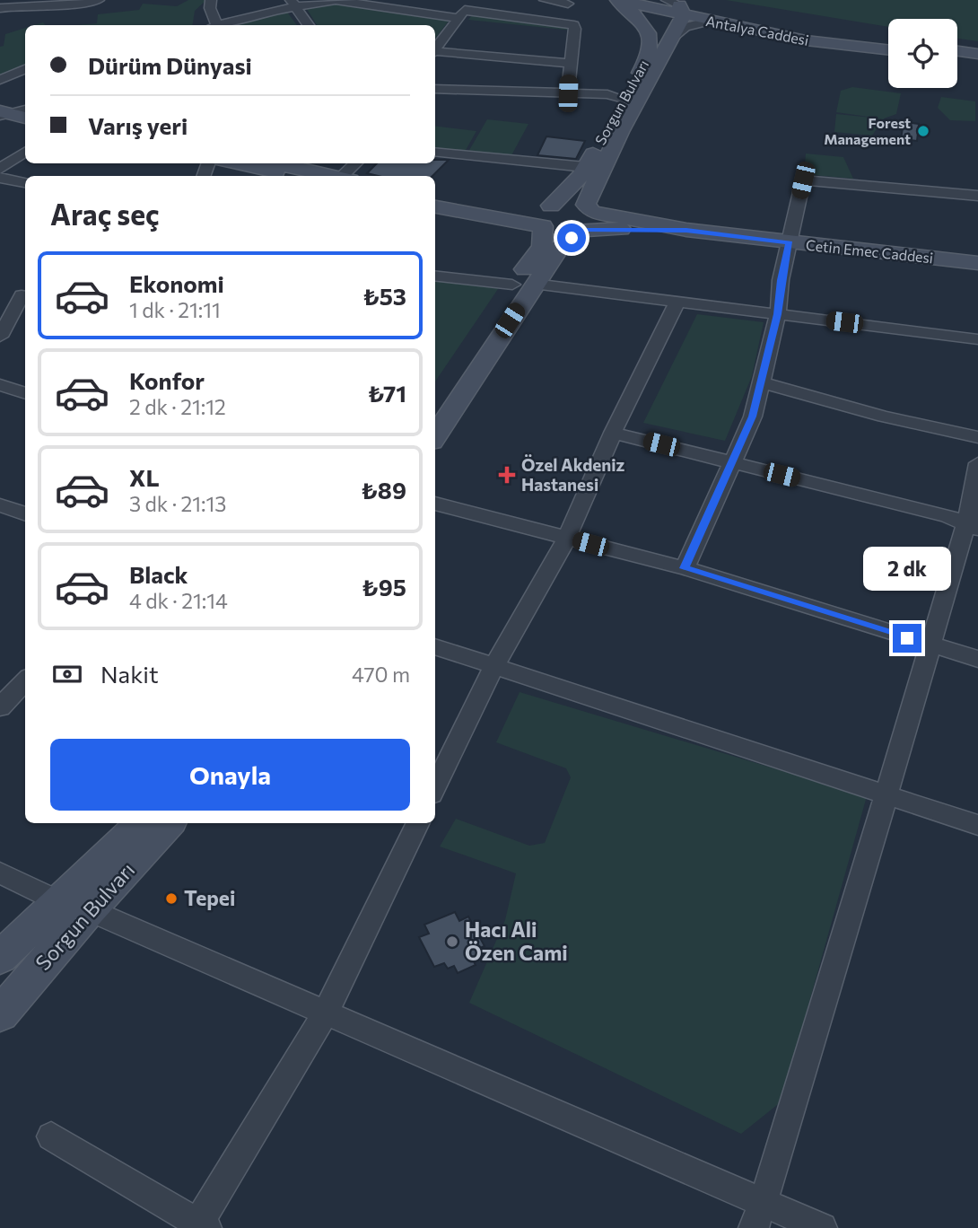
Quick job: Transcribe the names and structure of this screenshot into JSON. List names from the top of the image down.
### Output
{
  "streets": {
    "main road": ["Antalya Caddesi", "Sorgun Bulvarı", "Cetin Emec Caddesi"]
  },
  "crossings": [
    ["Antalya Caddesi", "Sorgun Bulvarı"],
    ["Sorgun Bulvarı", "Cetin Emec Caddesi"]
  ],
  "places": {
    "other": ["Forest Management", "Tepei", "Hacı Ali Özen Cami"],
    "health": ["Özel Akdeniz Hastanesi"]
  },
  "page": {
    "banner": ["Dürüm Dünyasi", "Varış yeri"],
    "heading": "Araç seç",
    "list": [
      {
        "name": "Ekonomi",
        "note": "1 dk · 21:11",
        "value": "₺53"
      },
      {
        "name": "Konfor",
        "note": "2 dk · 21:12",
        "value": "₺71"
      },
      {
        "name": "XL",
        "note": "3 dk · 21:13",
        "value": "₺89"
      },
      {
        "name": "Black",
        "note": "4 dk · 21:14",
        "value": "₺95"
      }
    ],
    "bubble": "2 dk",
    "pay": ["Nakit", "470 m"],
    "buttons": "Onayla"
  }
}
